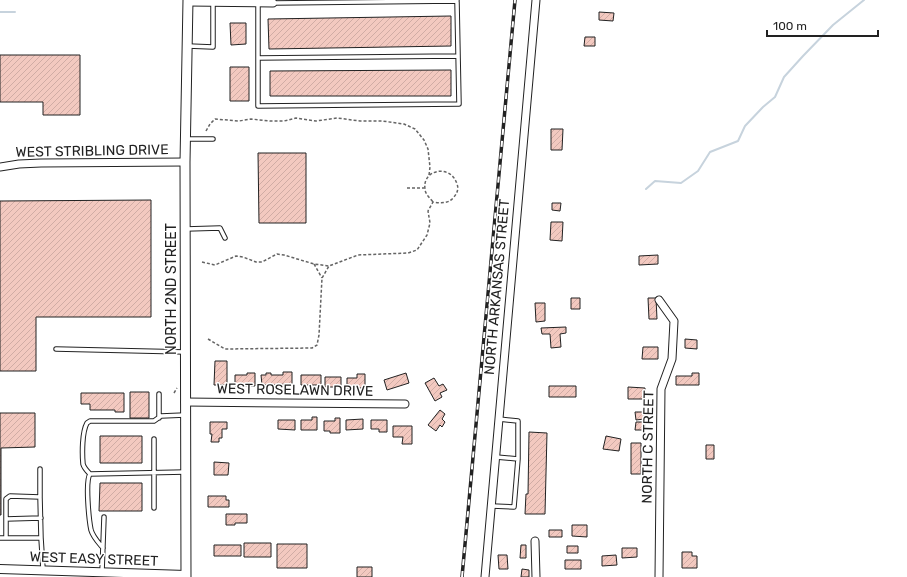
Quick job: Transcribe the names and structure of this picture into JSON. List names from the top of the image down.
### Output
{
  "streets": {
    "main road": ["NORTH 2ND STREET"],
    "street": [
      "WEST STRIBLING DRIVE",
      "NORTH ARKANSAS STREET",
      "WEST ROSELAWN DRIVE",
      "NORTH C STREET",
      "WEST EASY STREET"
    ]
  },
  "crossings": [
    ["WEST STRIBLING DRIVE", "NORTH 2ND STREET"],
    ["NORTH 2ND STREET", "WEST ROSELAWN DRIVE"],
    ["NORTH 2ND STREET", "WEST EASY STREET"]
  ],
  "scale_bar": "100 m"
}
